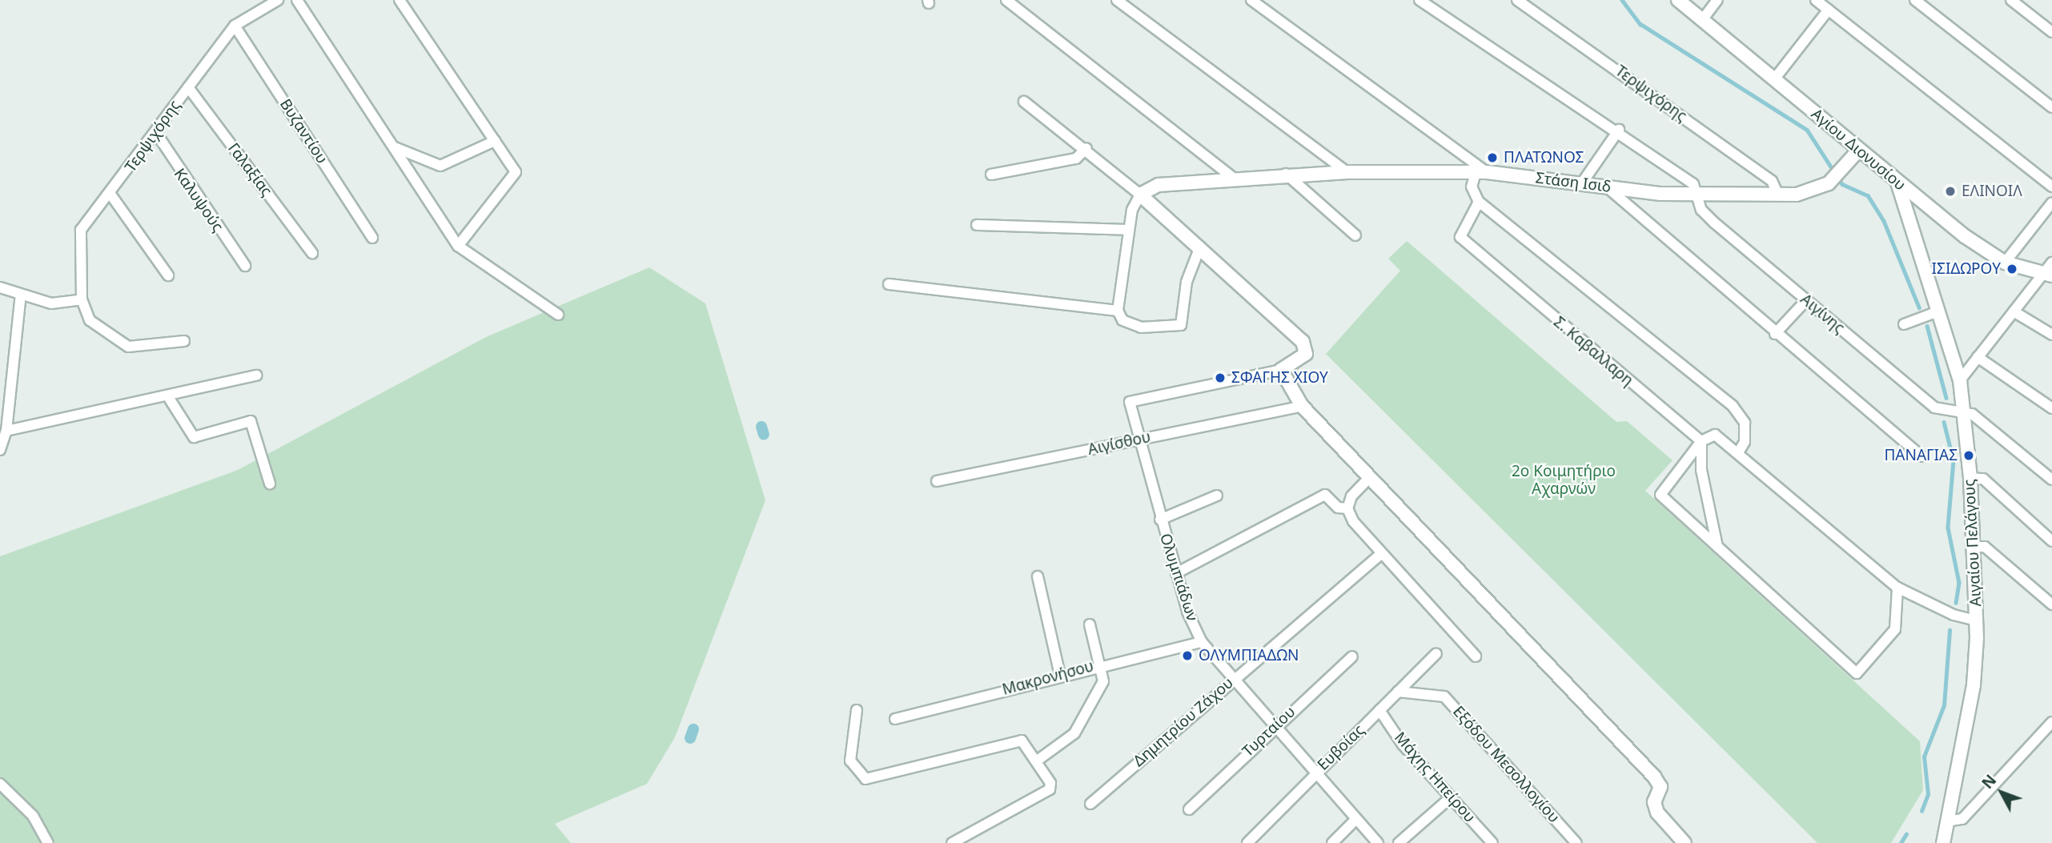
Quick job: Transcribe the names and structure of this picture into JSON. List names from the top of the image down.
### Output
{
  "streets": {
    "street": [
      "Τερψιχόρης",
      "Βυζαντίου",
      "Αγίου Διονυσίου",
      "Γαλαξίας",
      "Στάση Ισιδ",
      "Καλυψούς",
      "Αιγίνης",
      "Σ. Καβαλλαρη",
      "Αιγίσθου",
      "Αιγαίου Πελάγους",
      "Ολυμπιάδων",
      "Μακρονήσου",
      "Δημητρίου Ζάχου",
      "Τυρταίου",
      "Ευβοίας",
      "Εξόδου Μεσολλογίου",
      "Μάχης Ηπείρου"
    ]
  },
  "crossings": [
    ["Τερψιχόρης", "Βυζαντίου"],
    ["Τερψιχόρης", "Γαλαξίας"],
    ["Τερψιχόρης", "Στάση Ισιδ"],
    ["Τερψιχόρης", "Καλυψούς"],
    ["Αγίου Διονυσίου", "Στάση Ισιδ"],
    ["Αγίου Διονυσίου", "Αιγαίου Πελάγους"],
    ["Στάση Ισιδ", "Αιγίνης"],
    ["Αιγίνης", "Αιγαίου Πελάγους"],
    ["Αιγίσθου", "Ολυμπιάδων"],
    ["Ολυμπιάδων", "Μακρονήσου"],
    ["Ολυμπιάδων", "Δημητρίου Ζάχου"],
    ["Ολυμπιάδων", "Τυρταίου"],
    ["Ολυμπιάδων", "Ευβοίας"],
    ["Ευβοίας", "Εξόδου Μεσολλογίου"],
    ["Ευβοίας", "Μάχης Ηπείρου"]
  ],
  "parks": ["2ο Κοιμητήριο Αχαρνών"],
  "places": [
    "ΠΛΑΤΩΝΟΣ",
    "ΕΛΙΝΟΙΛ",
    "ΙΣΙΔΩΡΟΥ",
    "ΣΦΑΓΗΣ ΧΙΟΥ",
    "ΠΑΝΑΓΙΑΣ",
    "ΟΛΥΜΠΙΑΔΩΝ"
  ],
  "north": "top left"
}
